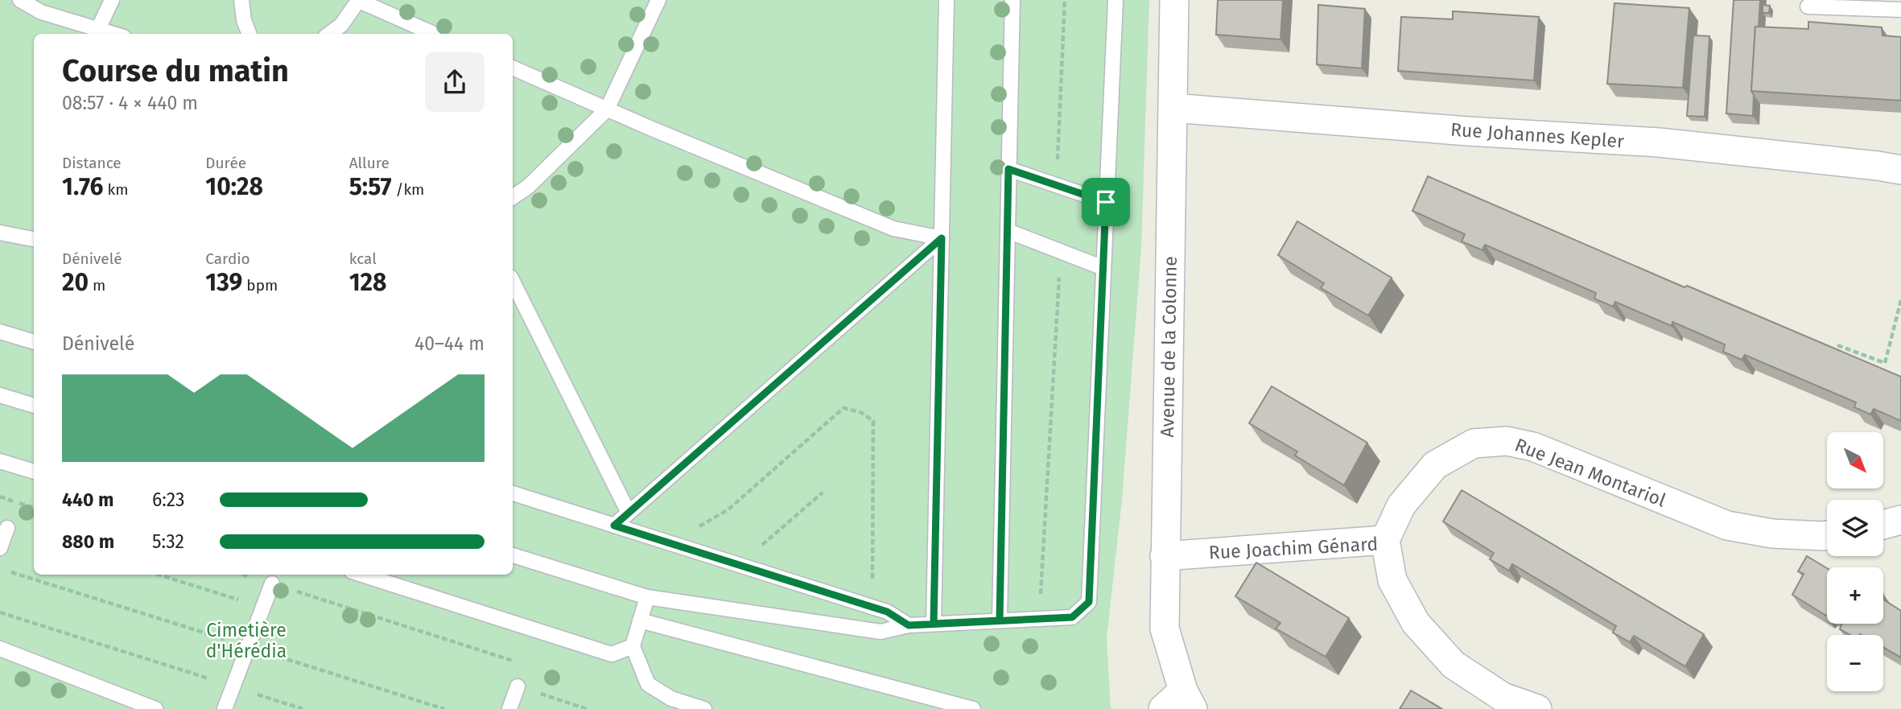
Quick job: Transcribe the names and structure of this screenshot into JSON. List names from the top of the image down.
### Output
{
  "streets": {
    "street": [
      "Rue Johannes Kepler",
      "Avenue de la Colonne",
      "Rue Jean Montariol",
      "Rue Joachim Génard"
    ]
  },
  "crossings": [
    ["Rue Johannes Kepler", "Avenue de la Colonne"],
    ["Avenue de la Colonne", "Rue Joachim Génard"],
    ["Rue Jean Montariol", "Rue Joachim Génard"]
  ],
  "parks": ["Cimetière d'Hérédia"],
  "north": "bottom right",
  "page": {
    "heading": ["Course du matin", "08:57 · 4 × 440 m"],
    "stats": [
      ["Distance", "1.76 km"],
      ["Durée", "10:28"],
      ["Allure", "5:57 /km"],
      ["Dénivelé", "20 m"],
      ["Cardio", "139 bpm"],
      ["kcal", "128"]
    ],
    "chart": ["Dénivelé", "40–44 m"],
    "map_buttons": ["+", "−"],
    "list": [
      {
        "name": "440 m",
        "note": "6:23"
      },
      {
        "name": "880 m",
        "note": "5:32"
      }
    ]
  }
}
